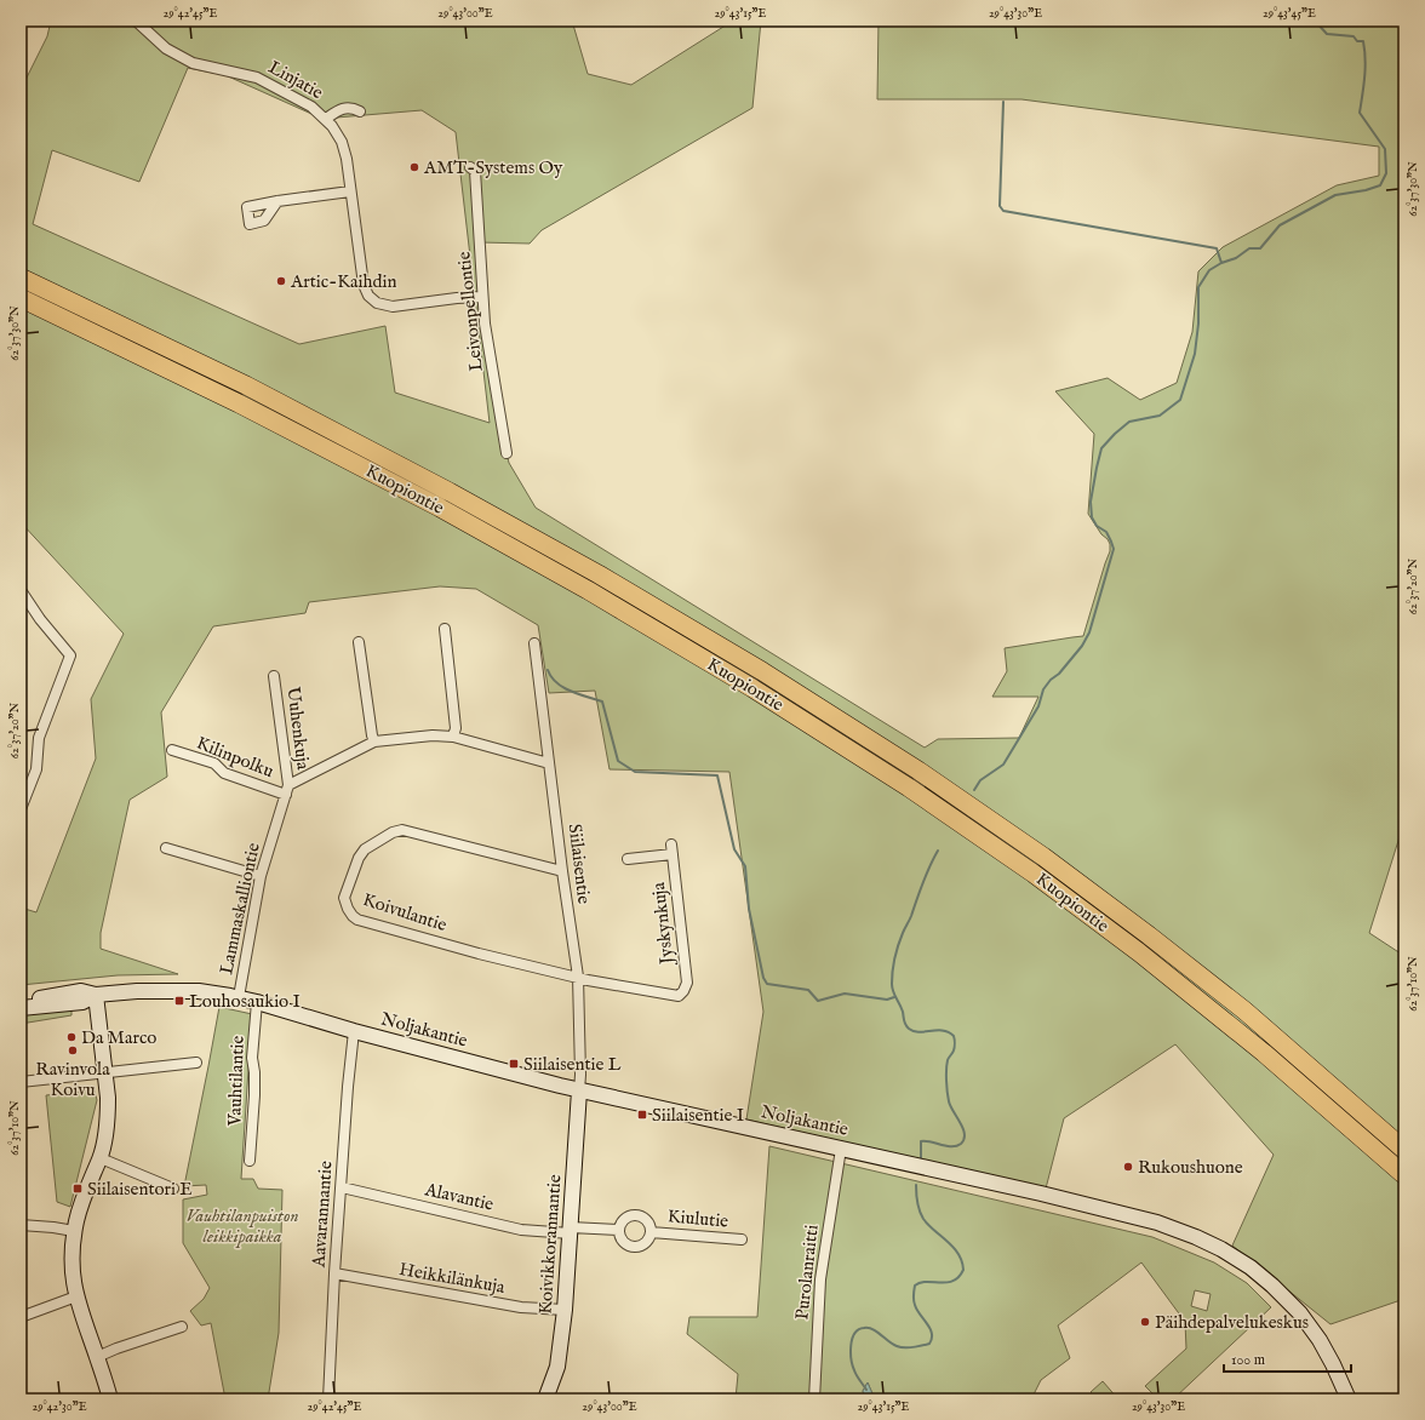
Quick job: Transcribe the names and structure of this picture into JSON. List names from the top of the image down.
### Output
{
  "streets": {
    "highway": ["Kuopiontie"],
    "main road": ["Noljakantie", "Koivikkorannantie"],
    "street": [
      "Linjatie",
      "Leivonpellontie",
      "Uuhenkuja",
      "Kilinpolku",
      "Siilaisentie",
      "Lammaskalliontie",
      "Koivulantie",
      "Jyskynkuja",
      "Vauhtilantie",
      "Alavantie",
      "Aavarannantie",
      "Kiulutie",
      "Purolanraitti",
      "Heikkilänkuja"
    ]
  },
  "crossings": [
    ["Linjatie", "Leivonpellontie"],
    ["Uuhenkuja", "Kilinpolku"],
    ["Uuhenkuja", "Lammaskalliontie"],
    ["Kilinpolku", "Lammaskalliontie"],
    ["Siilaisentie", "Koivulantie"],
    ["Siilaisentie", "Jyskynkuja"],
    ["Siilaisentie", "Noljakantie"],
    ["Siilaisentie", "Koivikkorannantie"],
    ["Lammaskalliontie", "Noljakantie"],
    ["Koivulantie", "Jyskynkuja"],
    ["Noljakantie", "Vauhtilantie"],
    ["Noljakantie", "Aavarannantie"],
    ["Noljakantie", "Koivikkorannantie"],
    ["Noljakantie", "Purolanraitti"],
    ["Alavantie", "Aavarannantie"],
    ["Alavantie", "Koivikkorannantie"],
    ["Aavarannantie", "Heikkilänkuja"],
    ["Koivikkorannantie", "Heikkilänkuja"]
  ],
  "parks": ["Vauhtilanpuiston leikkipaikka"],
  "places": {
    "other": [
      "AMT-Systems Oy",
      "Artic-Kaihdin",
      "Da Marco",
      "Ravinvola Koivu",
      "Rukoushuone",
      "Päihdepalvelukeskus"
    ],
    "transit": [
      "Louhosaukio I",
      "Siilaisentie L",
      "Siilaisentie I",
      "Siilaisentori E"
    ]
  },
  "scale_bar": "100 m",
  "coordinates": [
    "29°42'45\"E",
    "29°43'00\"E",
    "29°43'15\"E",
    "29°43'30\"E",
    "29°43'45\"E",
    "62°37'30\"N",
    "62°37'20\"N",
    "62°37'10\"N",
    "29°42'30\"E"
  ]
}
